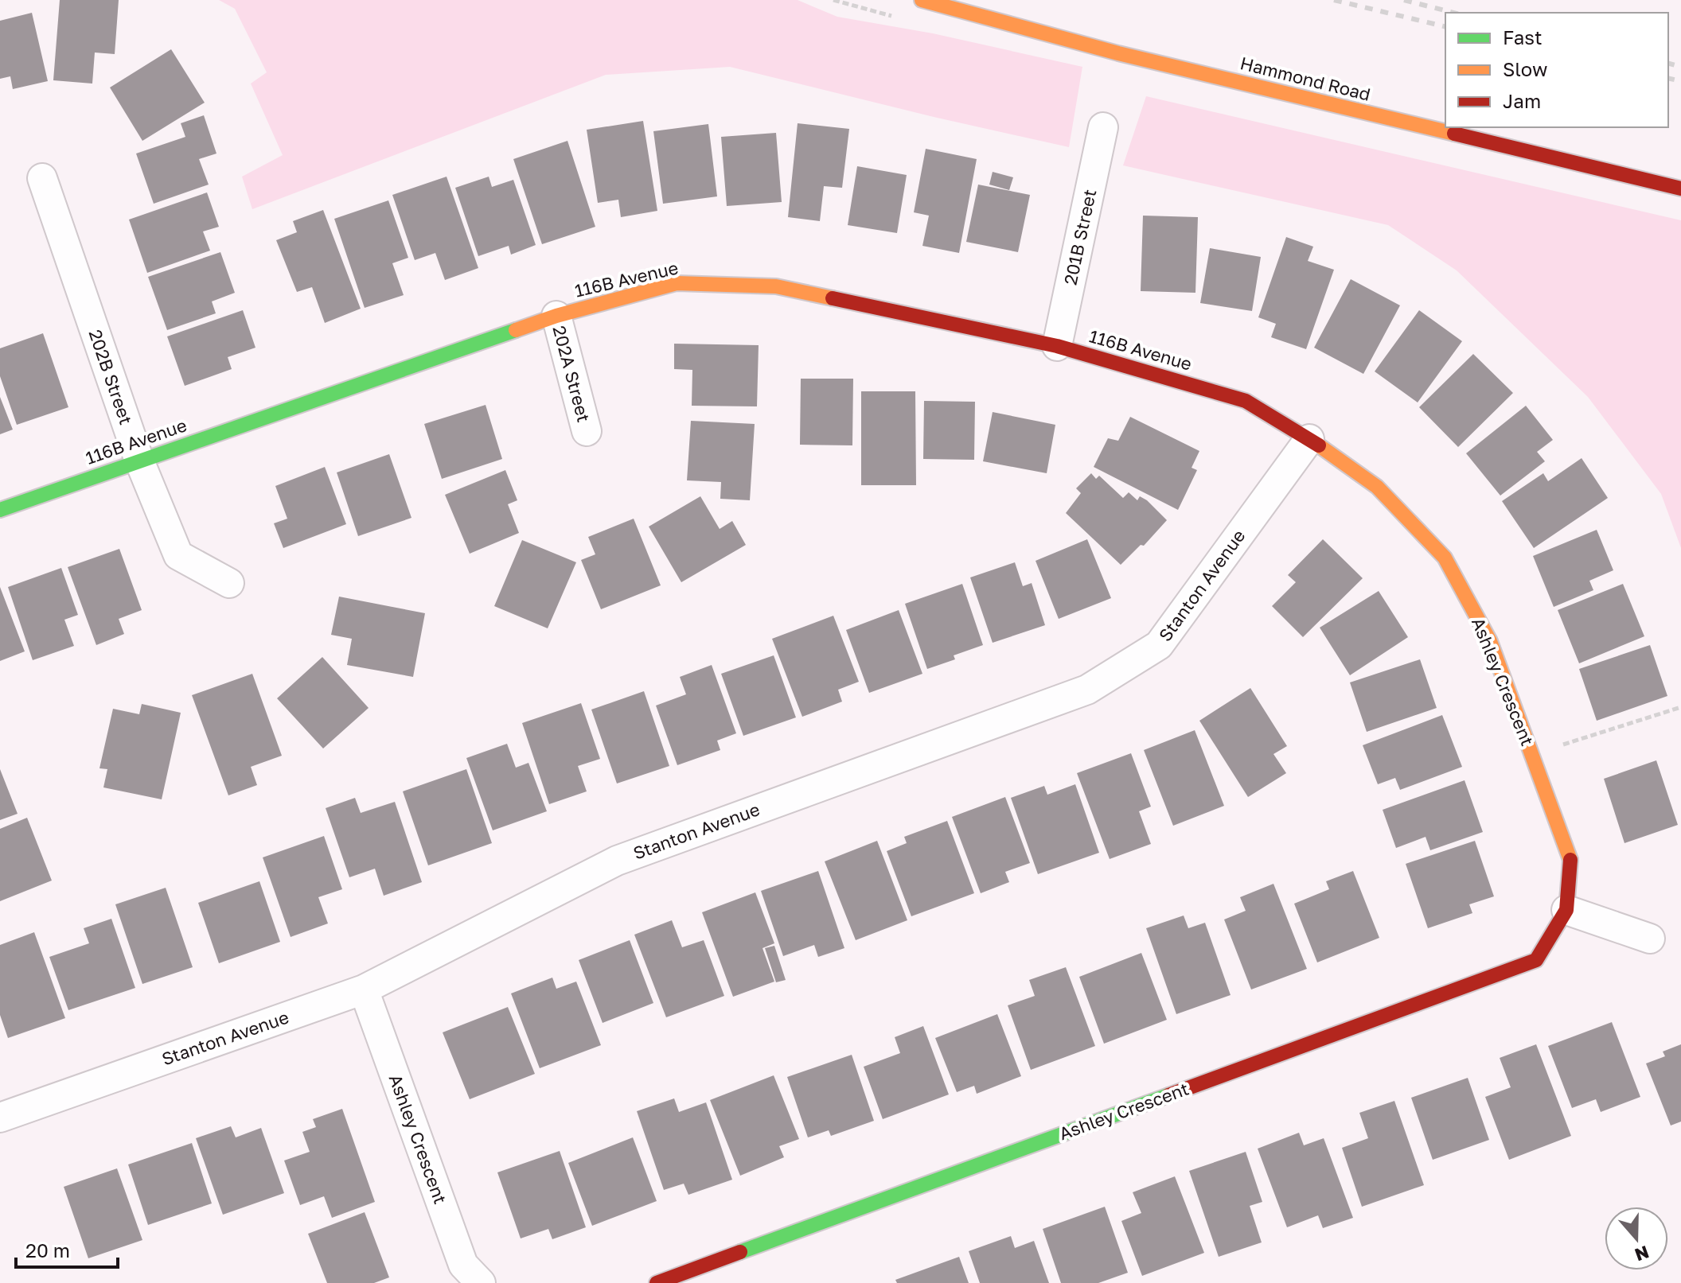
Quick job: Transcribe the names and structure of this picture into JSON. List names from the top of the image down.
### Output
{
  "streets": {
    "street": [
      "Hammond Road",
      "201B Street",
      "116B Avenue",
      "202A Street",
      "202B Street",
      "Stanton Avenue",
      "Ashley Crescent"
    ]
  },
  "crossings": [
    ["201B Street", "116B Avenue"],
    ["116B Avenue", "202A Street"],
    ["116B Avenue", "202B Street"],
    ["116B Avenue", "Stanton Avenue"],
    ["116B Avenue", "Ashley Crescent"],
    ["Stanton Avenue", "Ashley Crescent"]
  ],
  "legend": ["Fast", "Slow", "Jam"],
  "scale_bar": "20 m",
  "north": "bottom"
}
